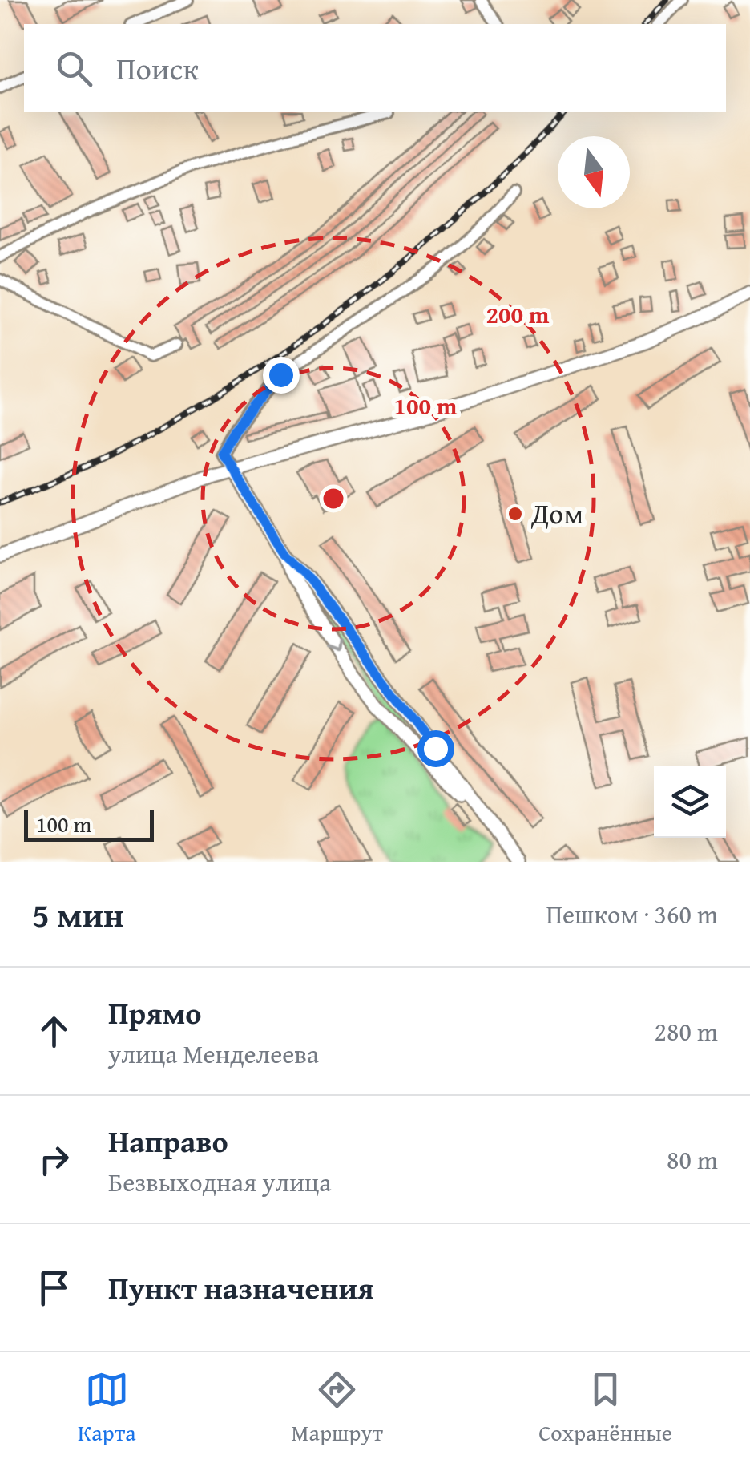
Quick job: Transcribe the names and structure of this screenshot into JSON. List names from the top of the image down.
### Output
{
  "places": ["Дом"],
  "scale_bar": "100 m",
  "north": "bottom",
  "page": {
    "search": "Поиск",
    "scale": "100 m",
    "heading": ["5 мин", "Пешком · 360 m"],
    "list": [
      ["Прямо", "улица Менделеева", "280 m"],
      ["Направо", "Безвыходная улица", "80 m"],
      "Пункт назначения"
    ],
    "nav": ["Карта", "Маршрут", "Сохранённые"]
  },
  "rings": ["200 m", "100 m"]
}
